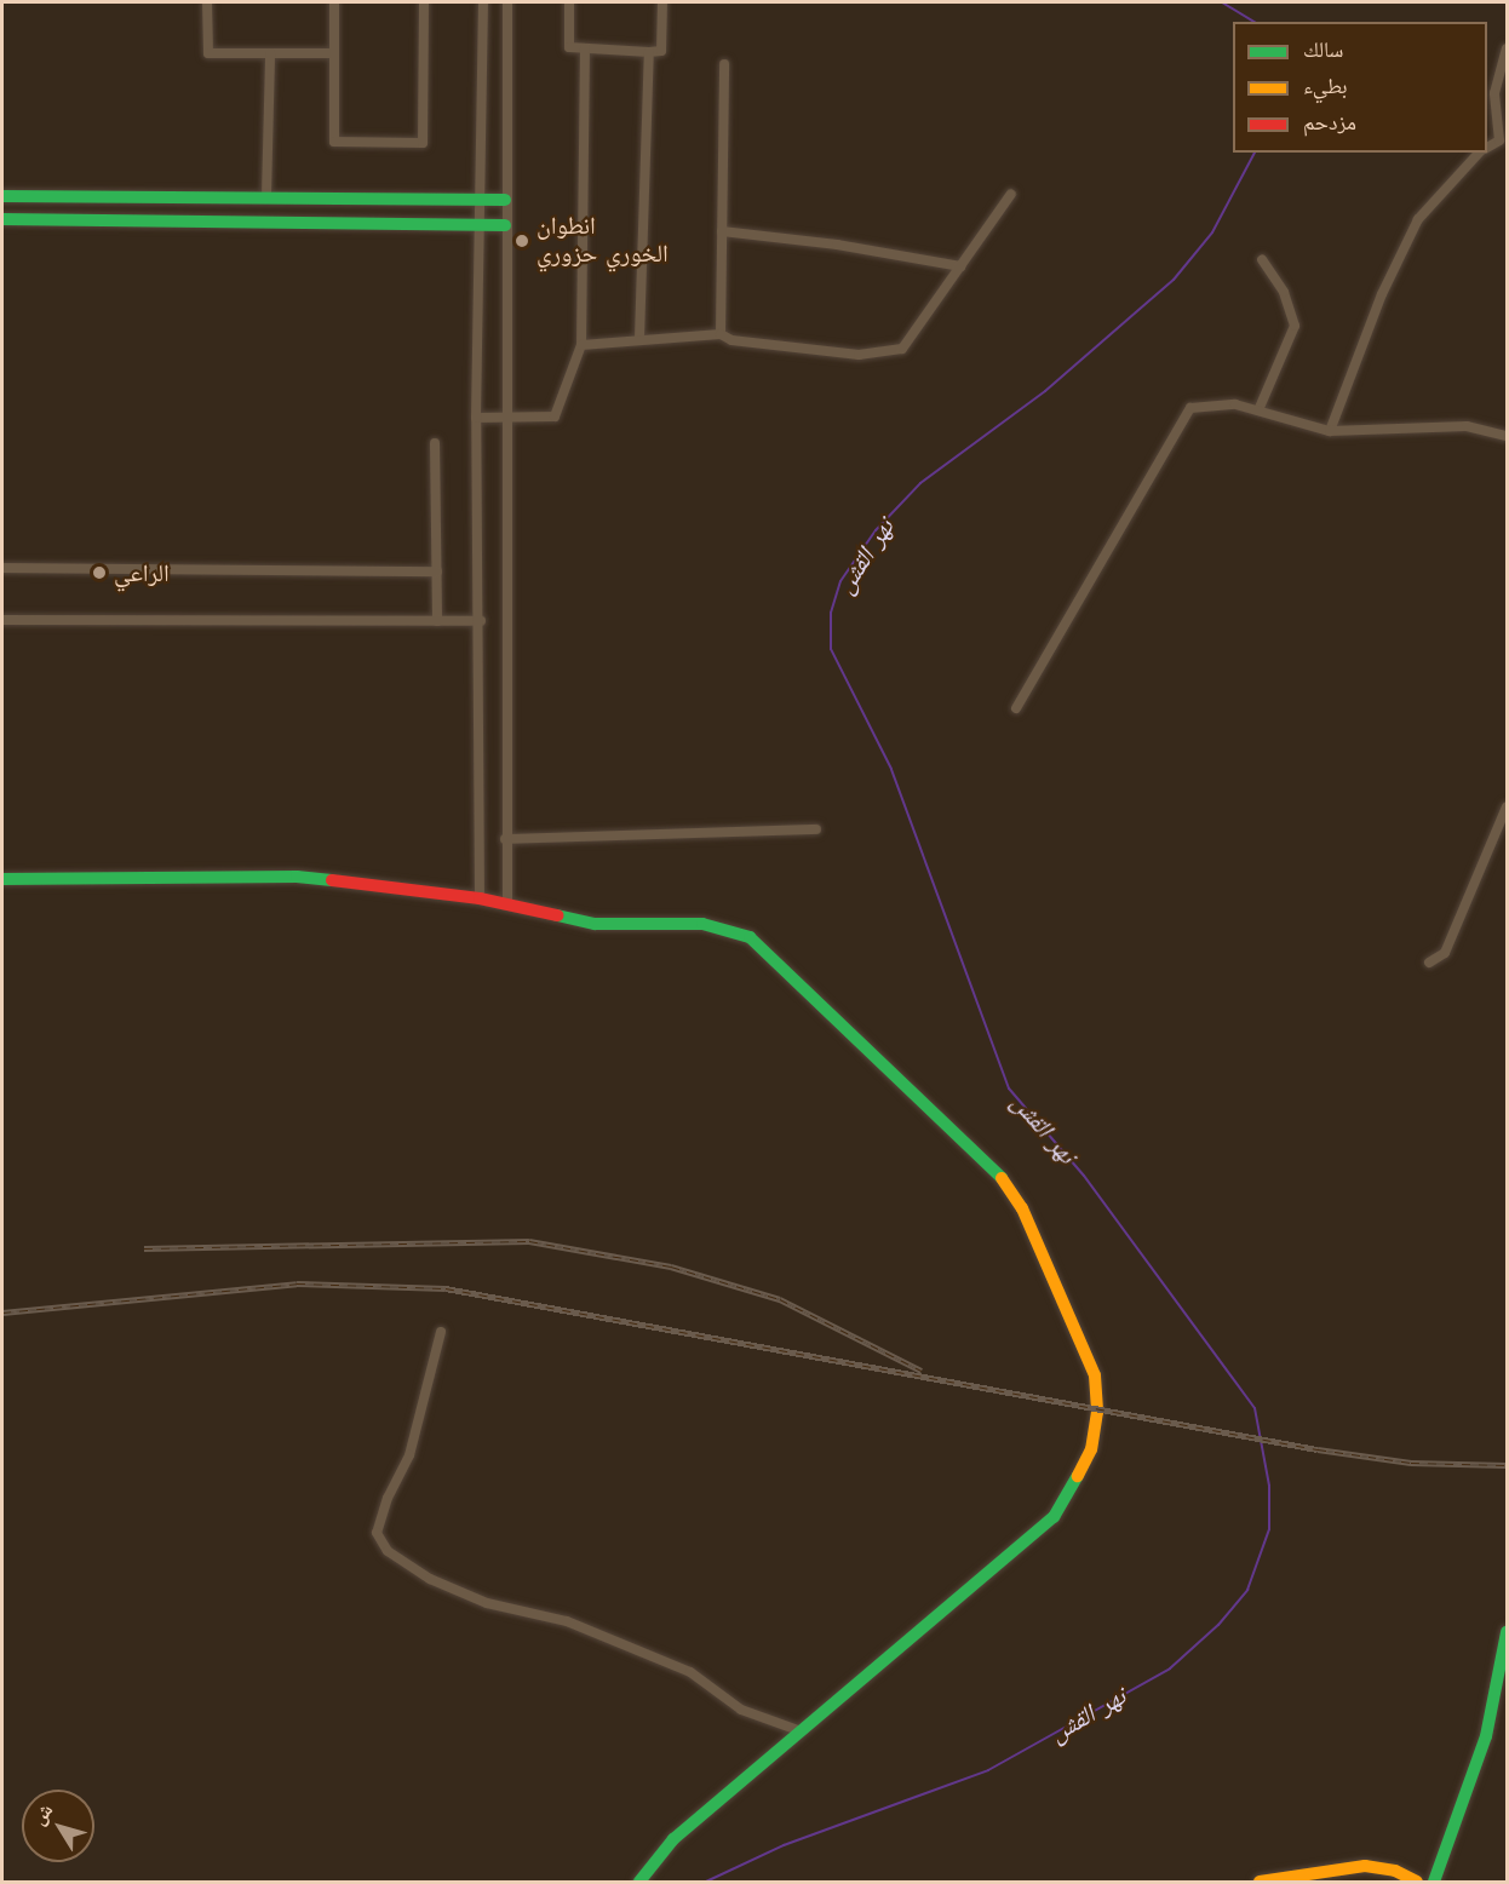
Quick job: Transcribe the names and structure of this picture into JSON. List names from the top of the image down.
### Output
{
  "water": ["نهر القش"],
  "places": ["انطوان الخوري حزوري", "الراعي"],
  "legend": ["سالك", "بطيء", "مزدحم"],
  "north": "top left"
}
